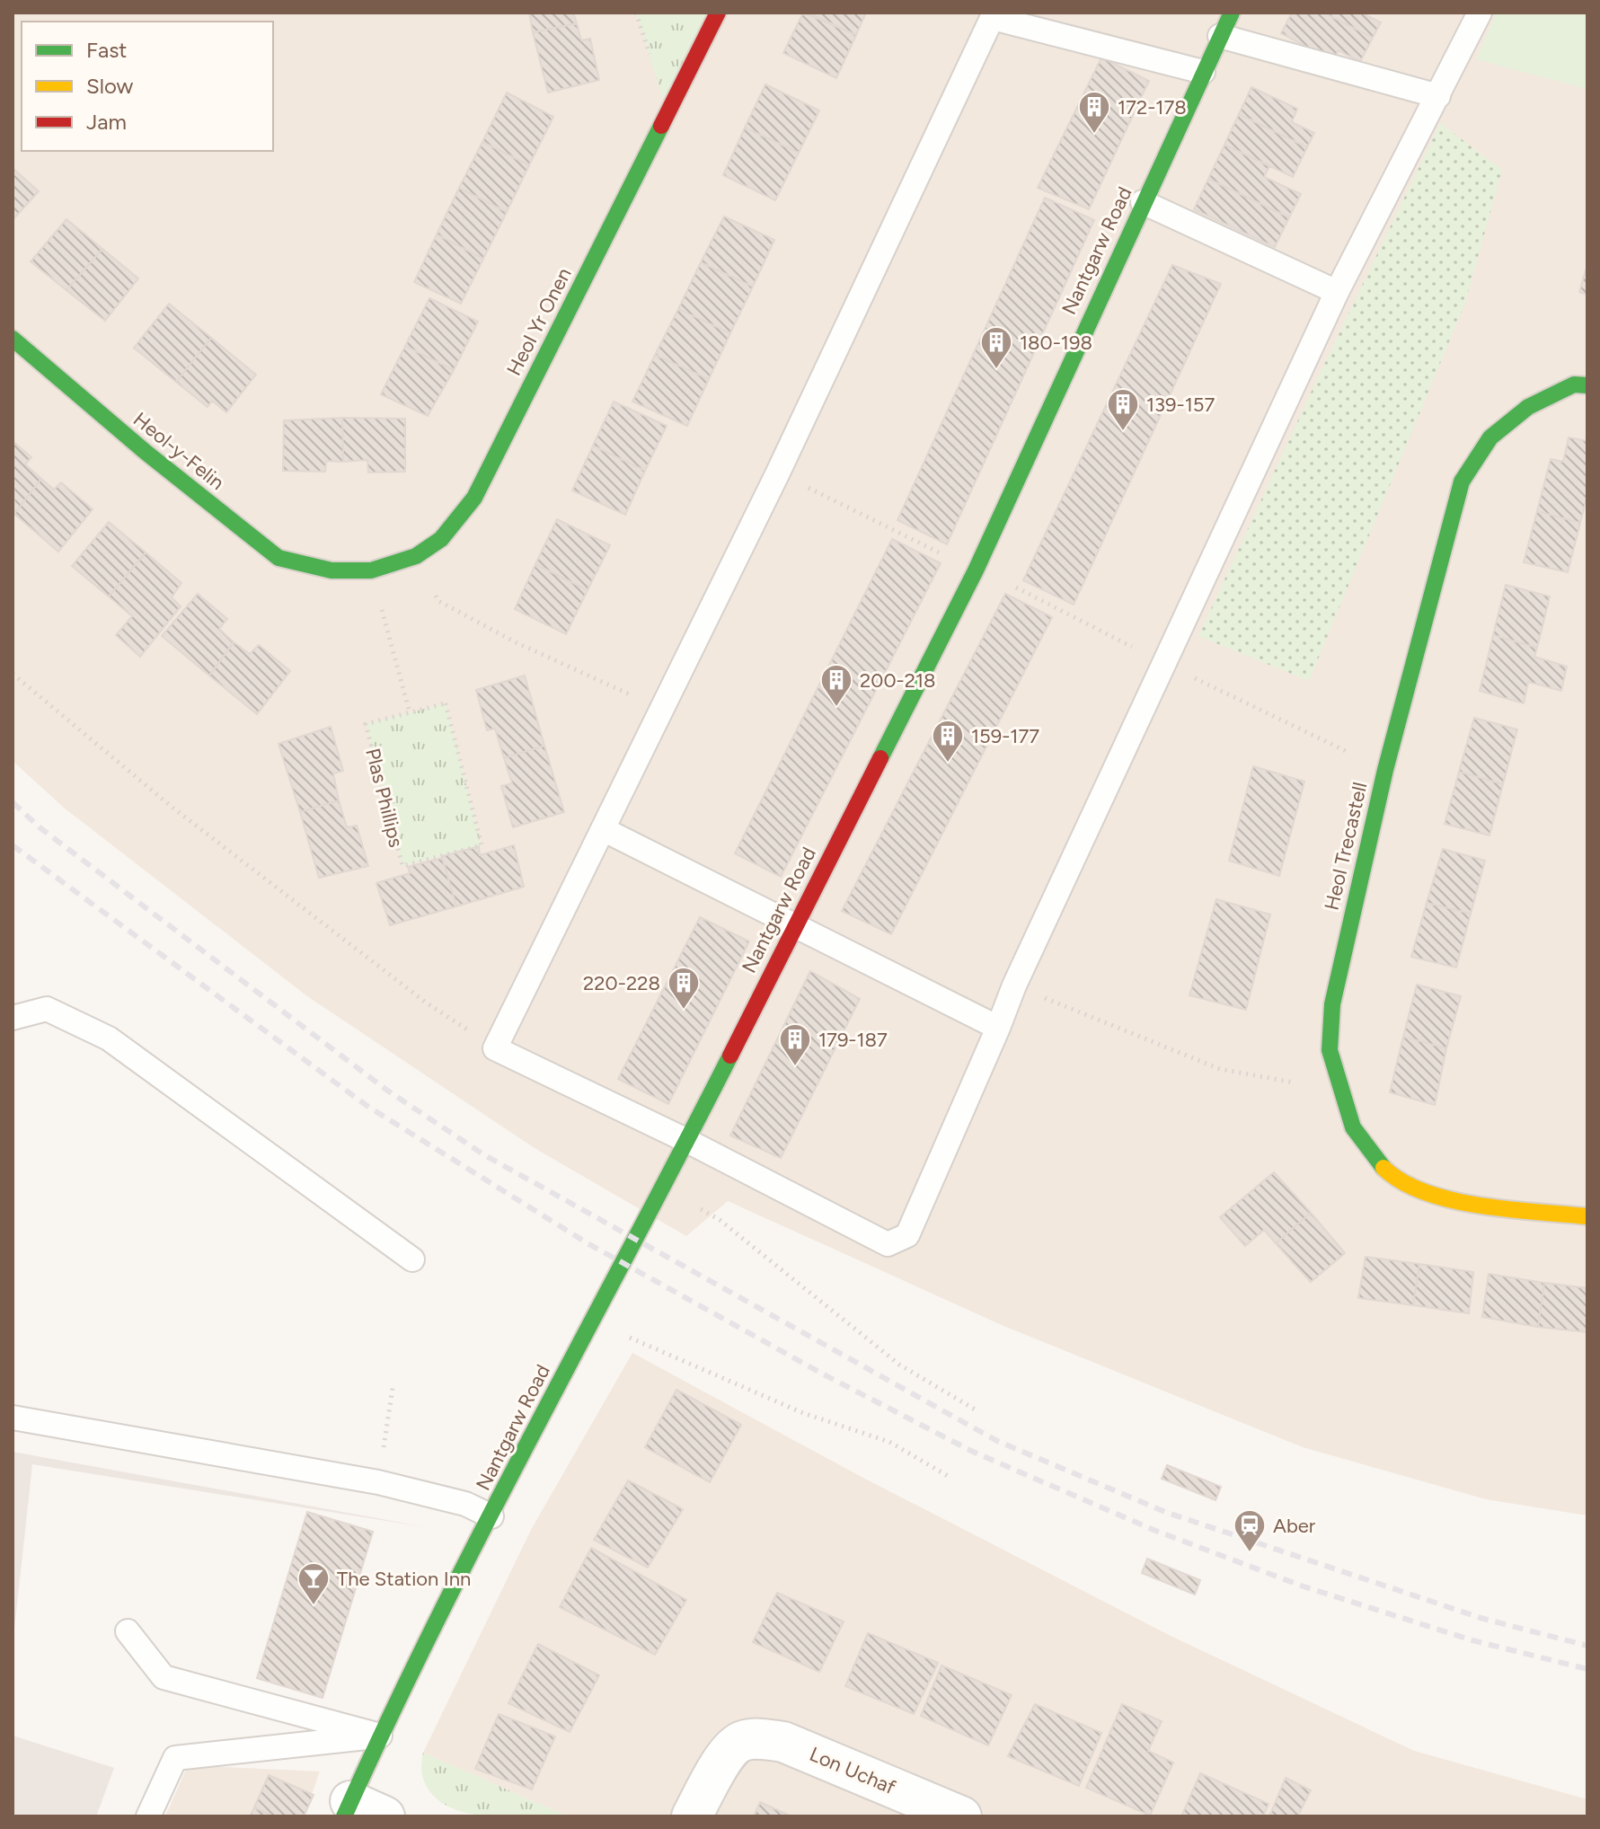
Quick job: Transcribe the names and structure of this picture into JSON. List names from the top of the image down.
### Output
{
  "streets": {
    "street": [
      "Nantgarw Road",
      "Heol Yr Onen",
      "Heol-y-Felin",
      "Heol Trecastell",
      "Lon Uchaf"
    ],
    "path": ["Plas Phillips"]
  },
  "crossings": [
    ["Heol Yr Onen", "Heol-y-Felin"]
  ],
  "places": {
    "building": [
      "172-178",
      "180-198",
      "139-157",
      "200-218",
      "159-177",
      "220-228",
      "179-187"
    ],
    "station": ["Aber"],
    "bar": ["The Station Inn"]
  },
  "legend": ["Fast", "Slow", "Jam"]
}
